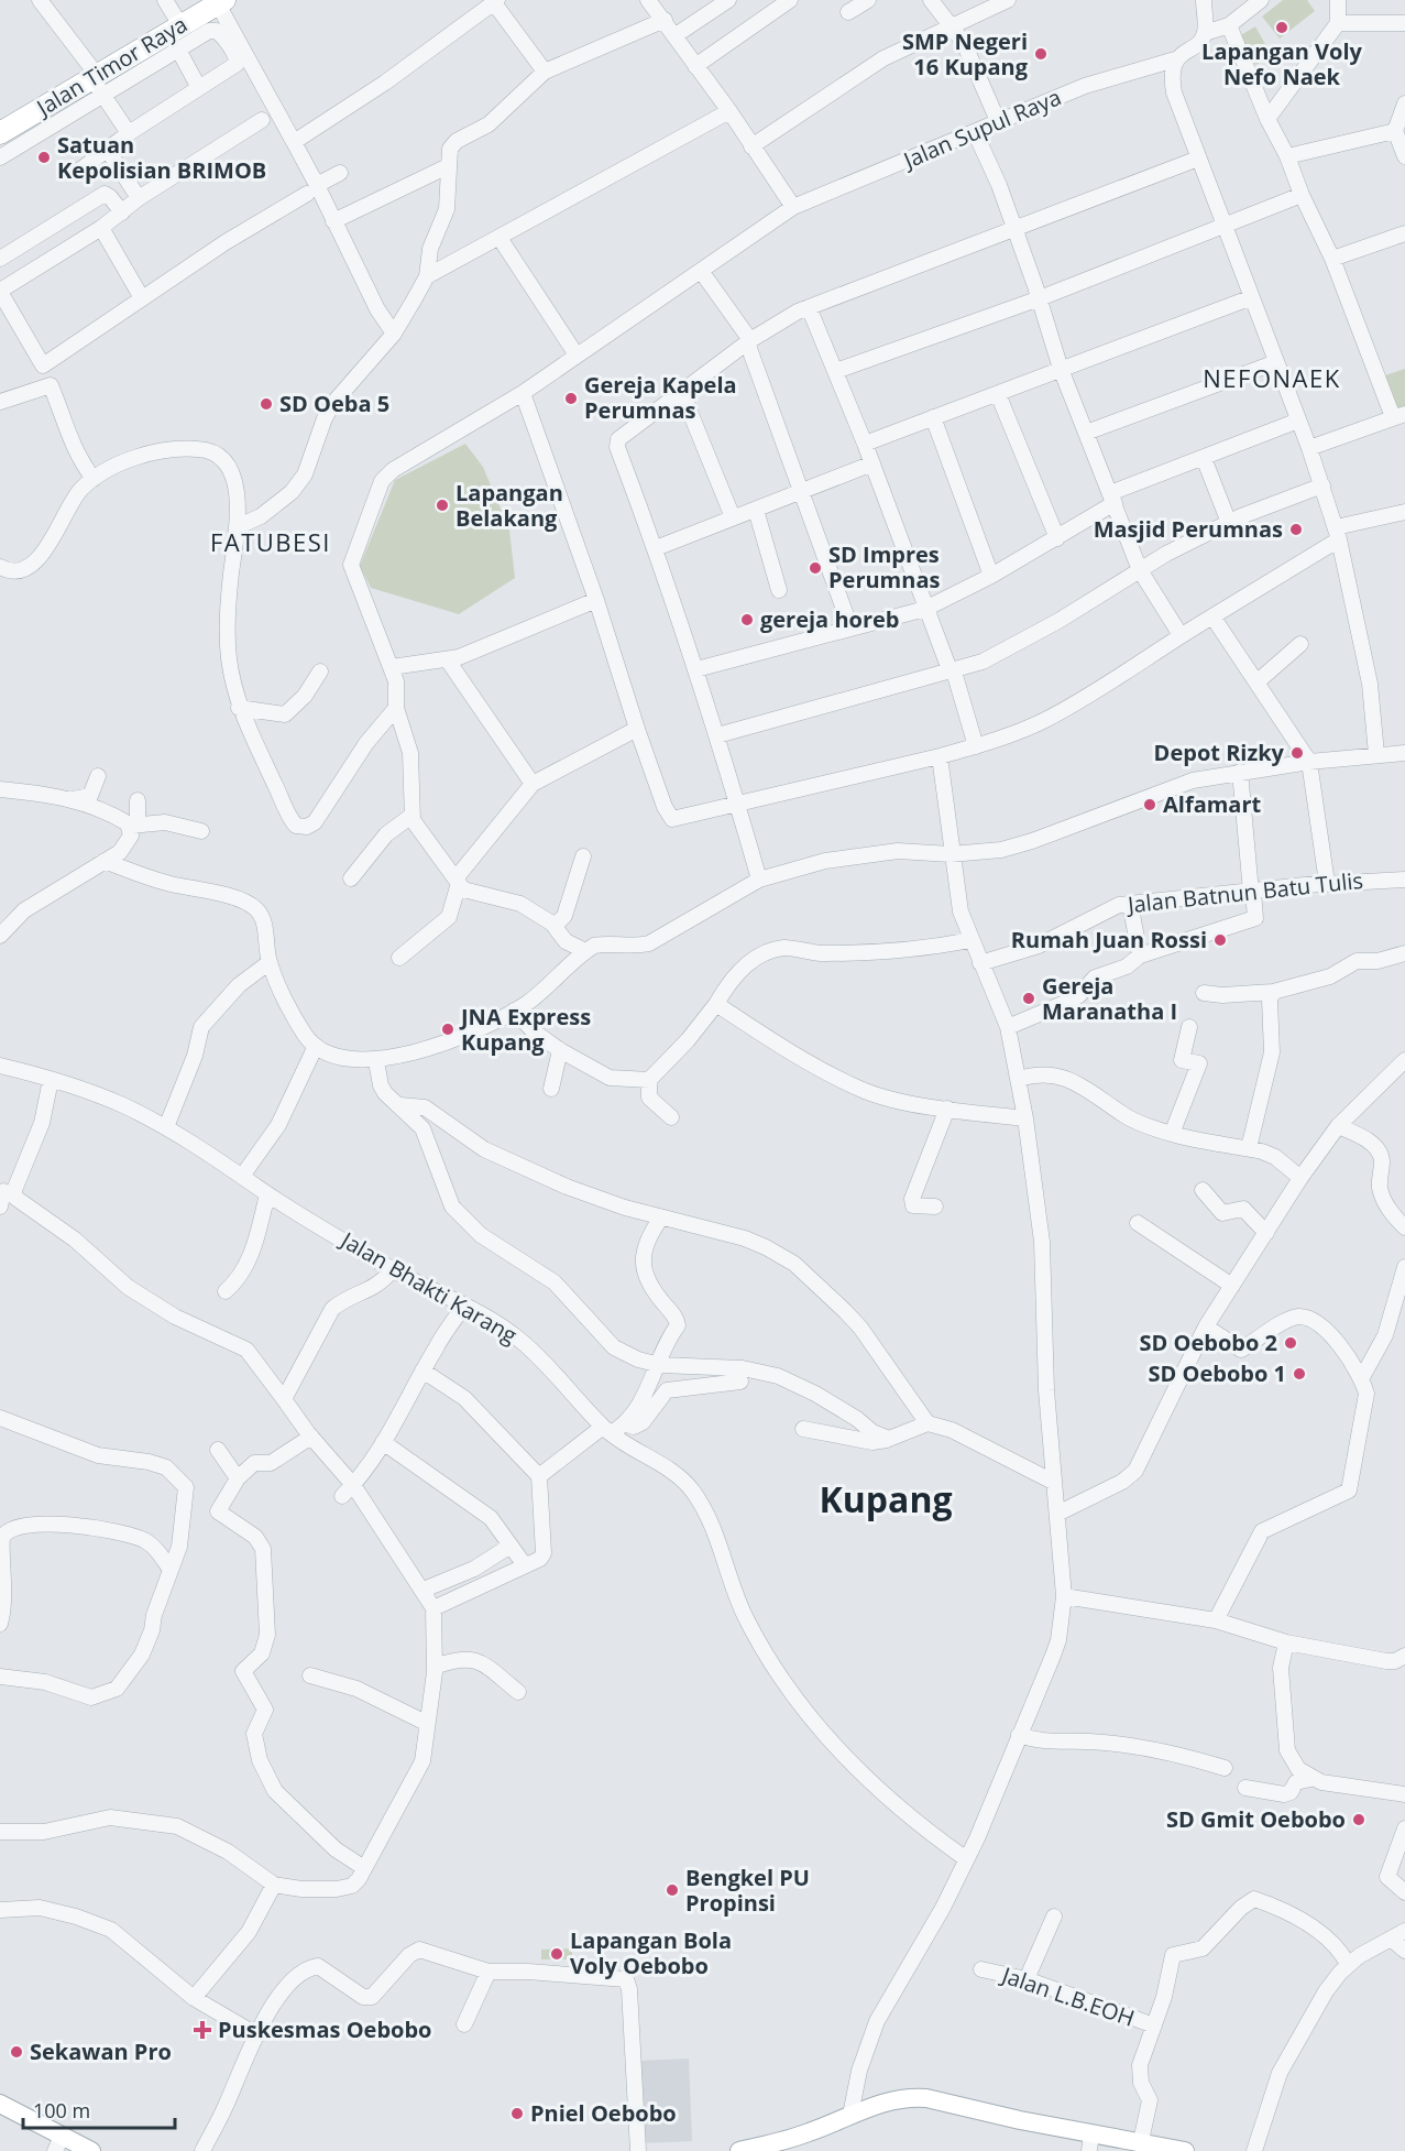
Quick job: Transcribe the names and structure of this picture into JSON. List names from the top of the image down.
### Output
{
  "streets": {
    "highway": ["Jalan Timor Raya"],
    "street": [
      "Jalan Supul Raya",
      "Jalan Batnun Batu Tulis",
      "Jalan Bhakti Karang",
      "Jalan L.B.EOH"
    ]
  },
  "districts": ["NEFONAEK", "FATUBESI", "Kupang"],
  "places": {
    "other": [
      "Lapangan Voly Nefo Naek",
      "SMP Negeri 16 Kupang",
      "Satuan Kepolisian BRIMOB",
      "Gereja Kapela Perumnas",
      "SD Oeba 5",
      "Lapangan Belakang",
      "Masjid Perumnas",
      "SD Impres Perumnas",
      "gereja horeb",
      "Depot Rizky",
      "Alfamart",
      "Rumah Juan Rossi",
      "Gereja Maranatha I",
      "JNA Express Kupang",
      "SD Oebobo 2",
      "SD Oebobo 1",
      "SD Gmit Oebobo",
      "Bengkel PU Propinsi",
      "Lapangan Bola Voly Oebobo",
      "Sekawan Pro",
      "Pniel Oebobo"
    ],
    "health": ["Puskesmas Oebobo"]
  },
  "scale_bar": "100 m"
}
